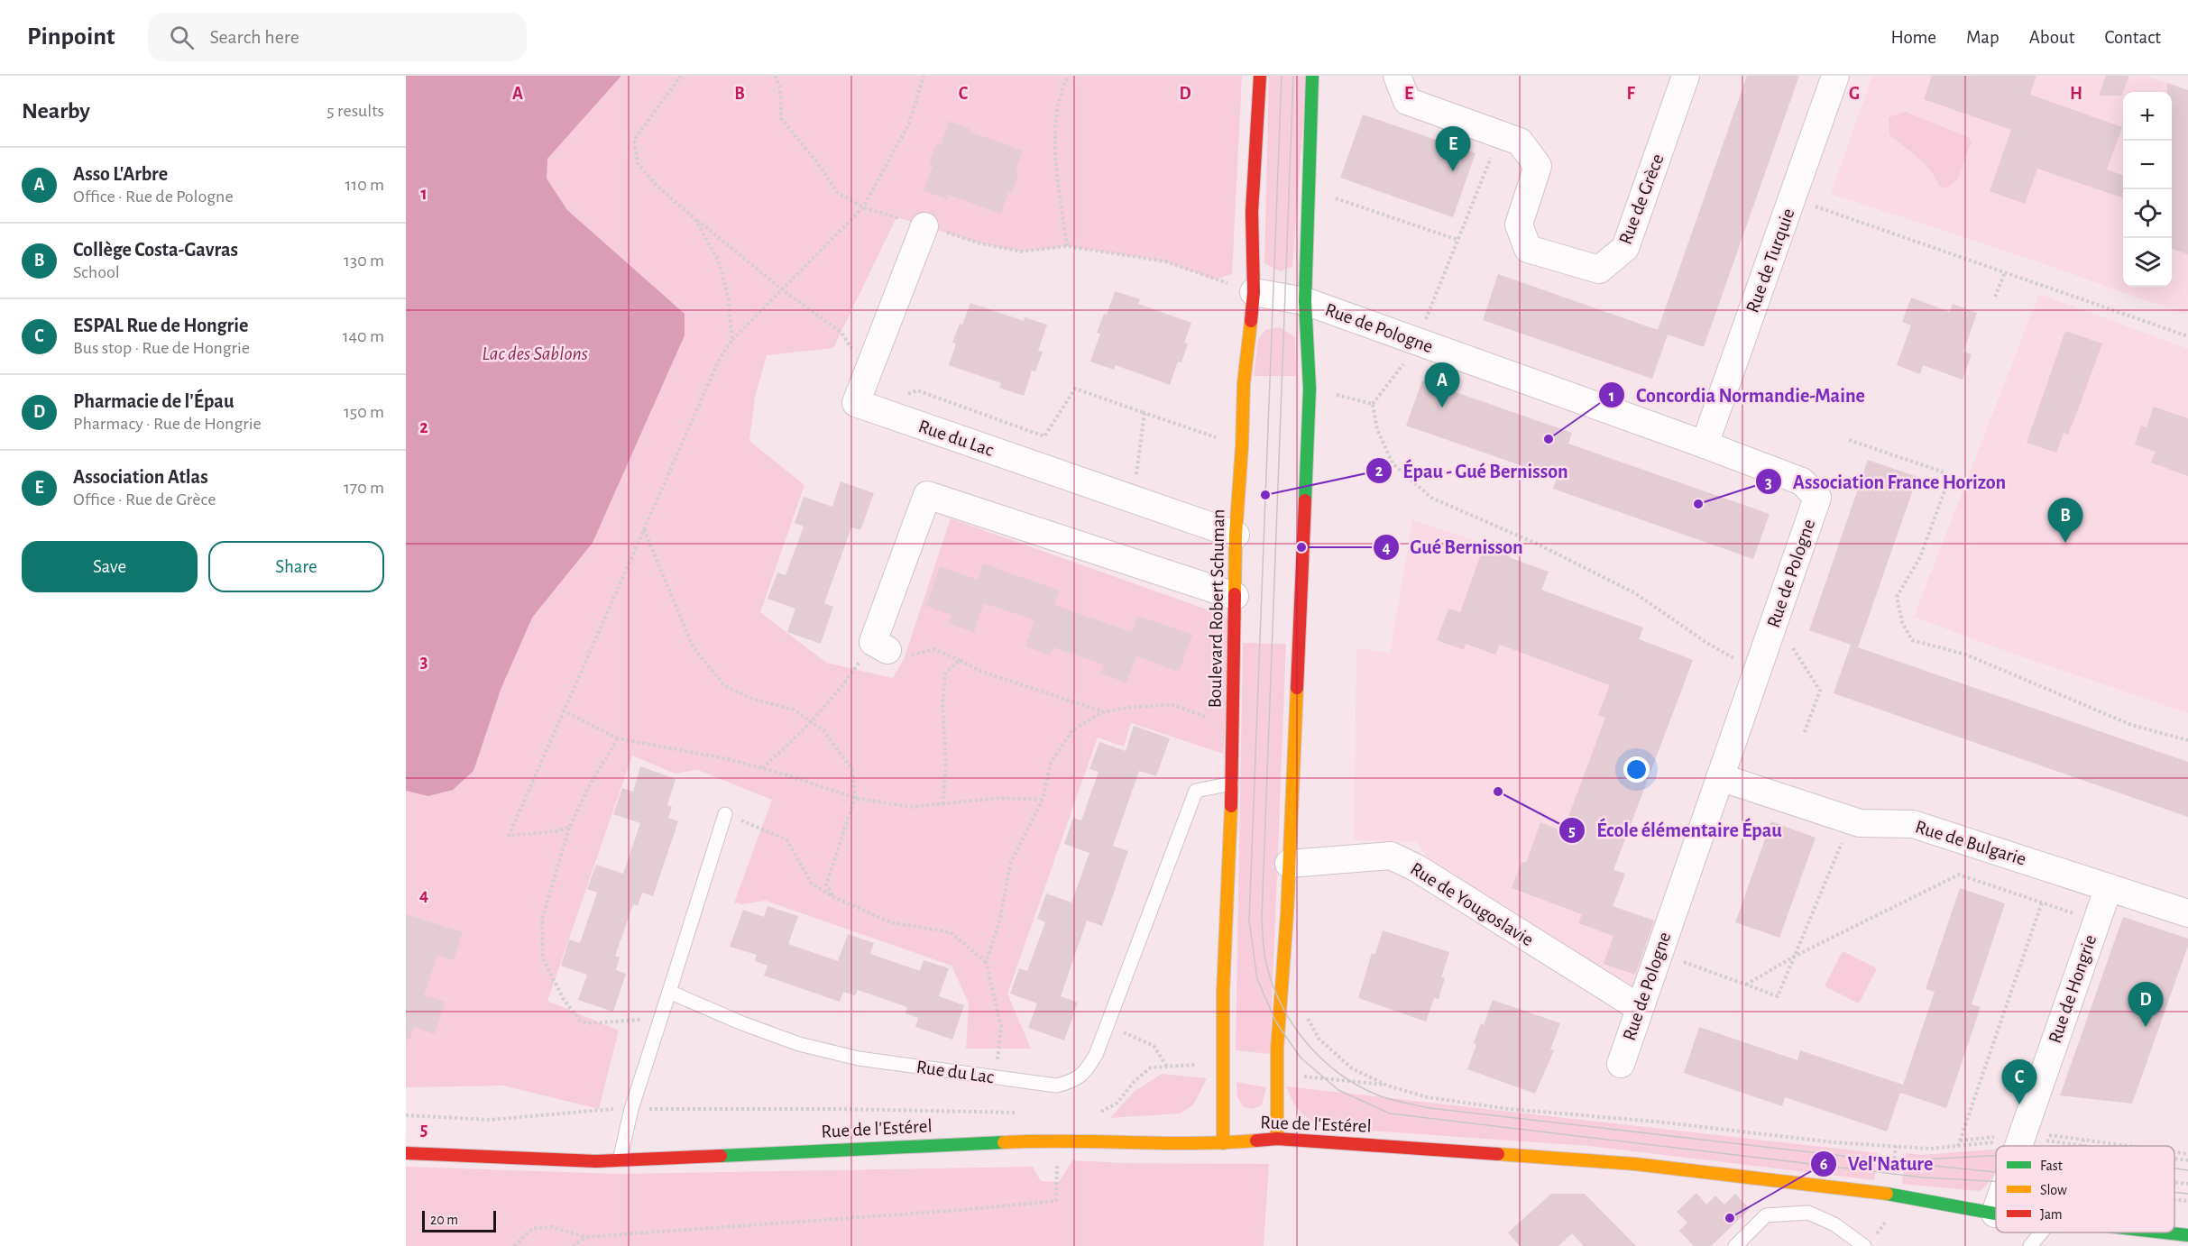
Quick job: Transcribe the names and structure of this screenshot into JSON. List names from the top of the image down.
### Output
{
  "streets": {
    "street": [
      "Rue de Grèce",
      "Rue de Turquie",
      "Rue de Pologne",
      "Rue du Lac",
      "Boulevard Robert Schuman",
      "Rue de Bulgarie",
      "Rue de Yougoslavie",
      "Rue de Hongrie",
      "Rue de l'Estérel"
    ]
  },
  "crossings": [
    ["Rue de Turquie", "Rue de Pologne"],
    ["Rue de Pologne", "Boulevard Robert Schuman"],
    ["Rue de Pologne", "Rue de Bulgarie"],
    ["Rue de Pologne", "Rue de Yougoslavie"],
    ["Rue du Lac", "Boulevard Robert Schuman"],
    ["Boulevard Robert Schuman", "Rue de l'Estérel"],
    ["Rue de Bulgarie", "Rue de Hongrie"],
    ["Rue de Hongrie", "Rue de l'Estérel"]
  ],
  "water": ["Lac des Sablons"],
  "places": [
    "Concordia Normandie-Maine",
    "Épau - Gué Bernisson",
    "Association France Horizon",
    "Gué Bernisson",
    "École élémentaire Épau",
    "Vel'Nature"
  ],
  "legend": ["Fast", "Slow", "Jam"],
  "scale_bar": "20 m",
  "page": {
    "header": "Pinpoint",
    "search": "Search here",
    "nav": [
      "Home",
      "Map",
      "About",
      "Contact"
    ],
    "heading": ["Nearby", "5 results"],
    "map_buttons": ["+", "−"],
    "pins": [
      "E",
      "A",
      "B",
      "D",
      "C"
    ],
    "list": [
      {
        "mark": "A",
        "name": "Asso L'Arbre",
        "note": "Office · Rue de Pologne",
        "value": "110 m"
      },
      {
        "mark": "B",
        "name": "Collège Costa-Gavras",
        "note": "School",
        "value": "130 m"
      },
      {
        "mark": "C",
        "name": "ESPAL Rue de Hongrie",
        "note": "Bus stop · Rue de Hongrie",
        "value": "140 m"
      },
      {
        "mark": "D",
        "name": "Pharmacie de l'Épau",
        "note": "Pharmacy · Rue de Hongrie",
        "value": "150 m"
      },
      {
        "mark": "E",
        "name": "Association Atlas",
        "note": "Office · Rue de Grèce",
        "value": "170 m"
      }
    ],
    "buttons": ["Save", "Share"],
    "scale": "20 m"
  },
  "grid": {
    "columns": [
      "A",
      "B",
      "C",
      "D",
      "E",
      "F",
      "G",
      "H"
    ],
    "rows": [
      "1",
      "2",
      "3",
      "4",
      "5"
    ]
  }
}
